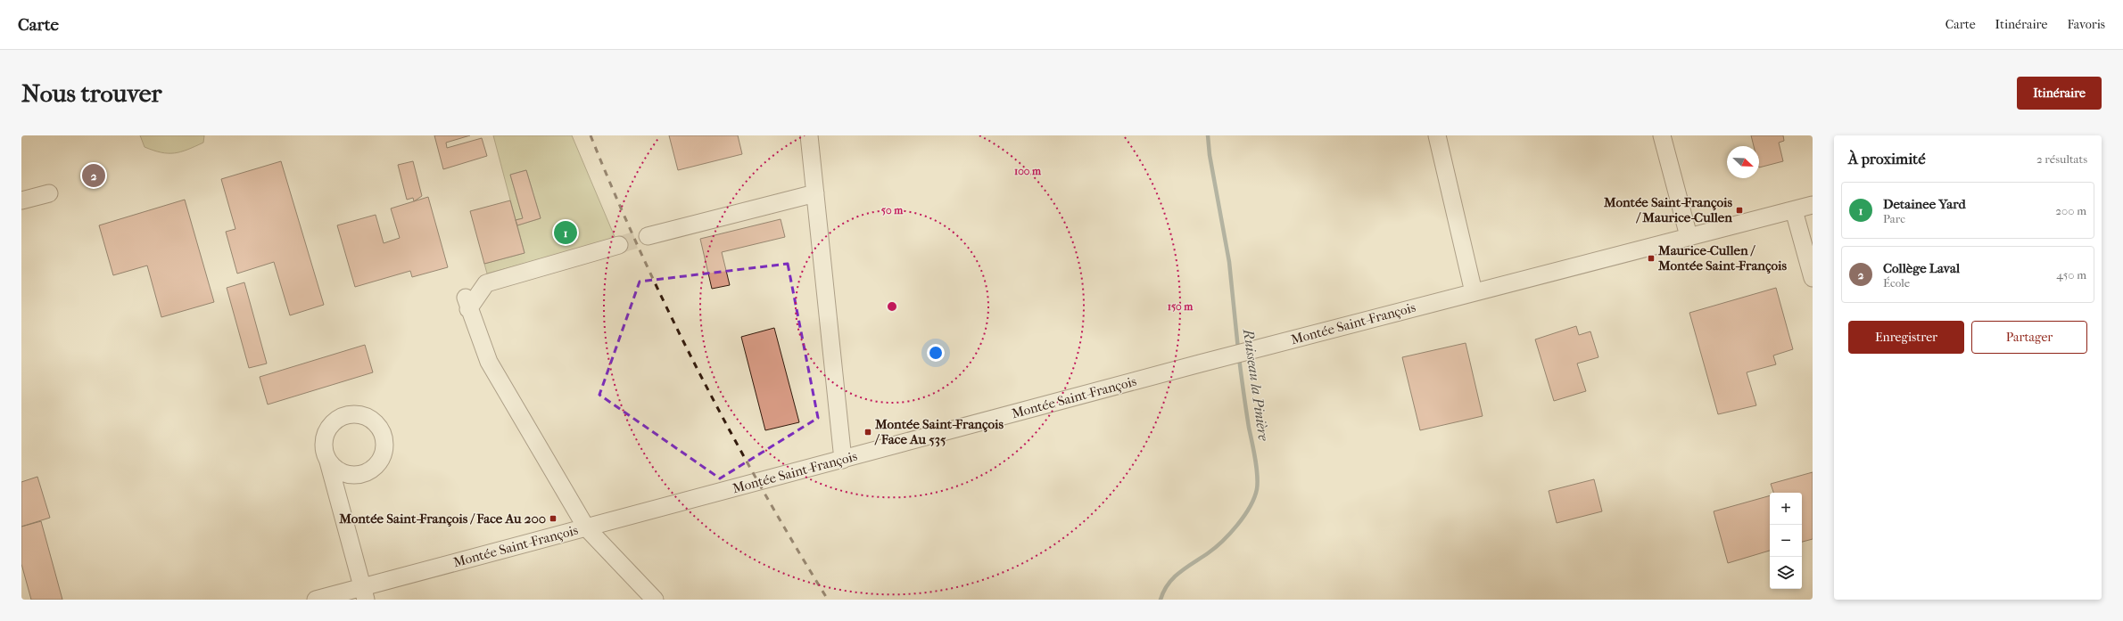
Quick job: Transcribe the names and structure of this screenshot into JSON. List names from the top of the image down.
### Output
{
  "streets": {
    "street": ["Montée Saint-François"]
  },
  "water": ["Ruisseau la Pinière"],
  "places": {
    "transit": [
      "Montée Saint-François / Maurice-Cullen",
      "Maurice-Cullen / Montée Saint-François",
      "Montée Saint-François / Face Au 535",
      "Montée Saint-François / Face Au 200"
    ]
  },
  "north": "bottom right",
  "page": {
    "header": "Carte",
    "nav": ["Carte", "Itinéraire", "Favoris"],
    "buttons": [
      "Itinéraire",
      ["Enregistrer", "Partager"]
    ],
    "title": "Nous trouver",
    "heading": ["À proximité", "2 résultats"],
    "pins": ["2", "1"],
    "list": [
      {
        "mark": "1",
        "name": "Detainee Yard",
        "note": "Parc",
        "value": "200 m"
      },
      {
        "mark": "2",
        "name": "Collège Laval",
        "note": "École",
        "value": "450 m"
      }
    ],
    "map_buttons": ["+", "−"]
  },
  "rings": ["100 m", "50 m", "150 m"]
}
